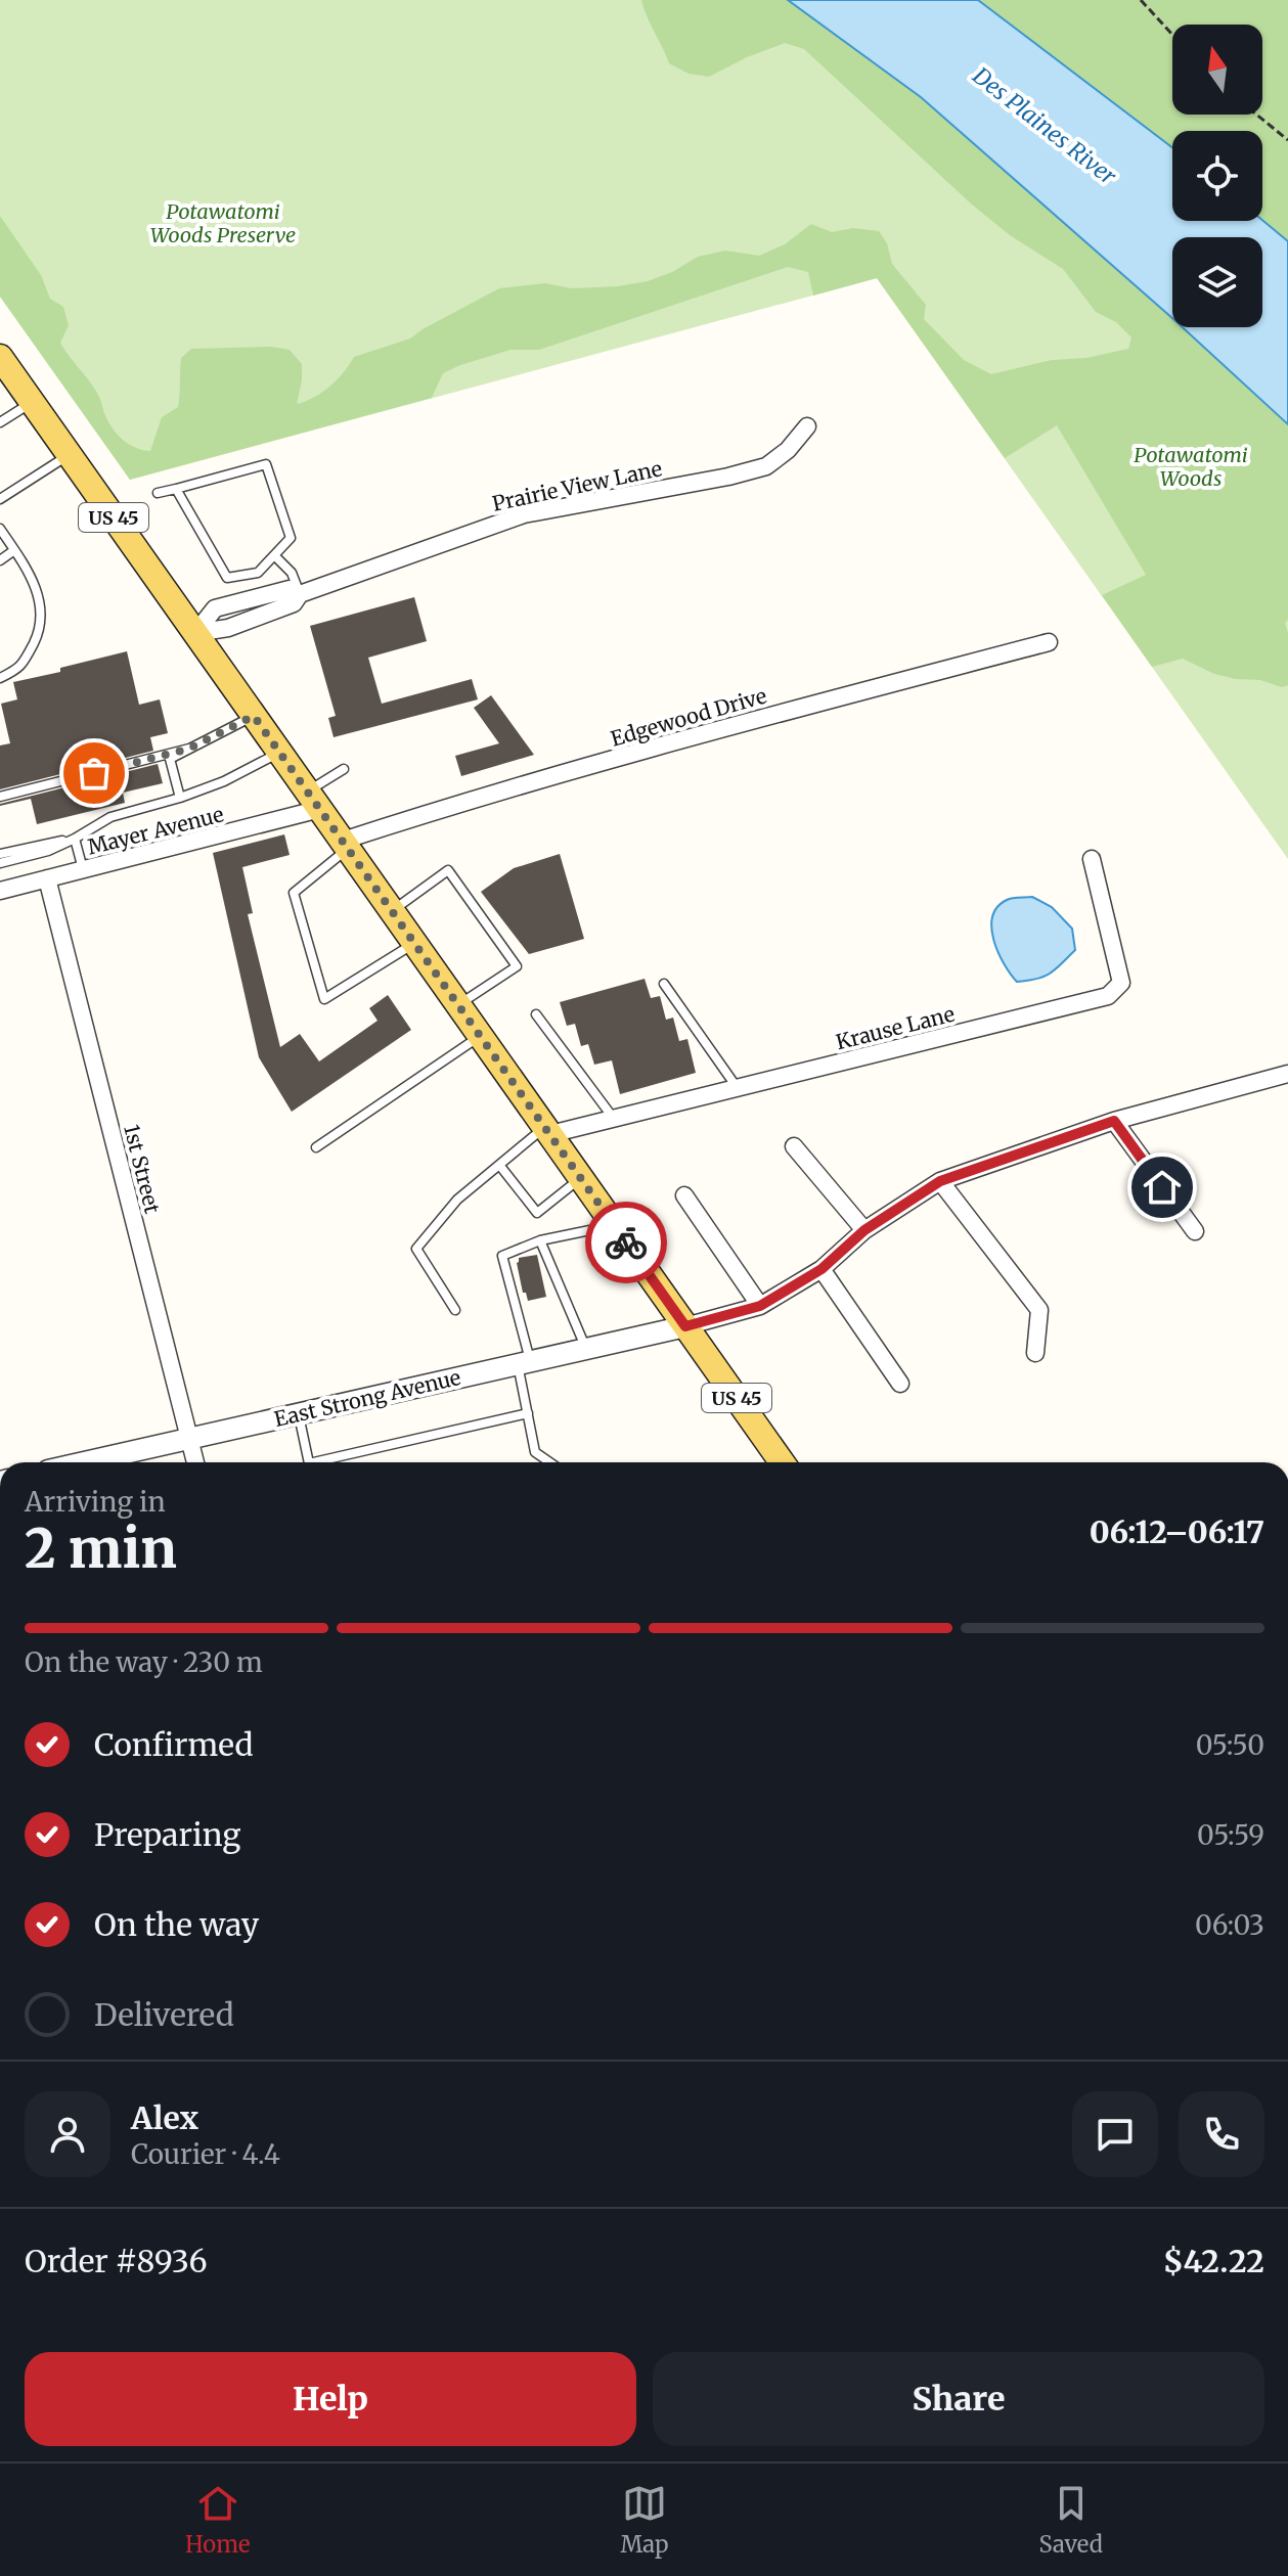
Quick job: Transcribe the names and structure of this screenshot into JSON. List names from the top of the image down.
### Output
{
  "streets": {
    "main road": ["US 45"],
    "street": [
      "Prairie View Lane",
      "Edgewood Drive",
      "Mayer Avenue",
      "Krause Lane",
      "1st Street",
      "East Strong Avenue"
    ]
  },
  "crossings": [
    ["Prairie View Lane", "US 45"],
    ["US 45", "Edgewood Drive"],
    ["US 45", "Mayer Avenue"],
    ["US 45", "Krause Lane"],
    ["US 45", "East Strong Avenue"],
    ["Mayer Avenue", "1st Street"],
    ["1st Street", "East Strong Avenue"]
  ],
  "water": ["Des Plaines River"],
  "parks": ["Potawatomi Woods Preserve", "Potawatomi Woods"],
  "north": "top",
  "page": {
    "heading": ["2 min", "Arriving in", "06:12–06:17"],
    "panel": [
      "Alex",
      "Courier · 4.4",
      "Order #8936",
      "$42.22"
    ],
    "bar": "On the way · 230 m",
    "list": [
      ["Confirmed", "05:50"],
      ["Preparing", "05:59"],
      ["On the way", "06:03"],
      "Delivered"
    ],
    "buttons": ["Help", "Share"],
    "tabs": ["Home", "Map", "Saved"]
  }
}
